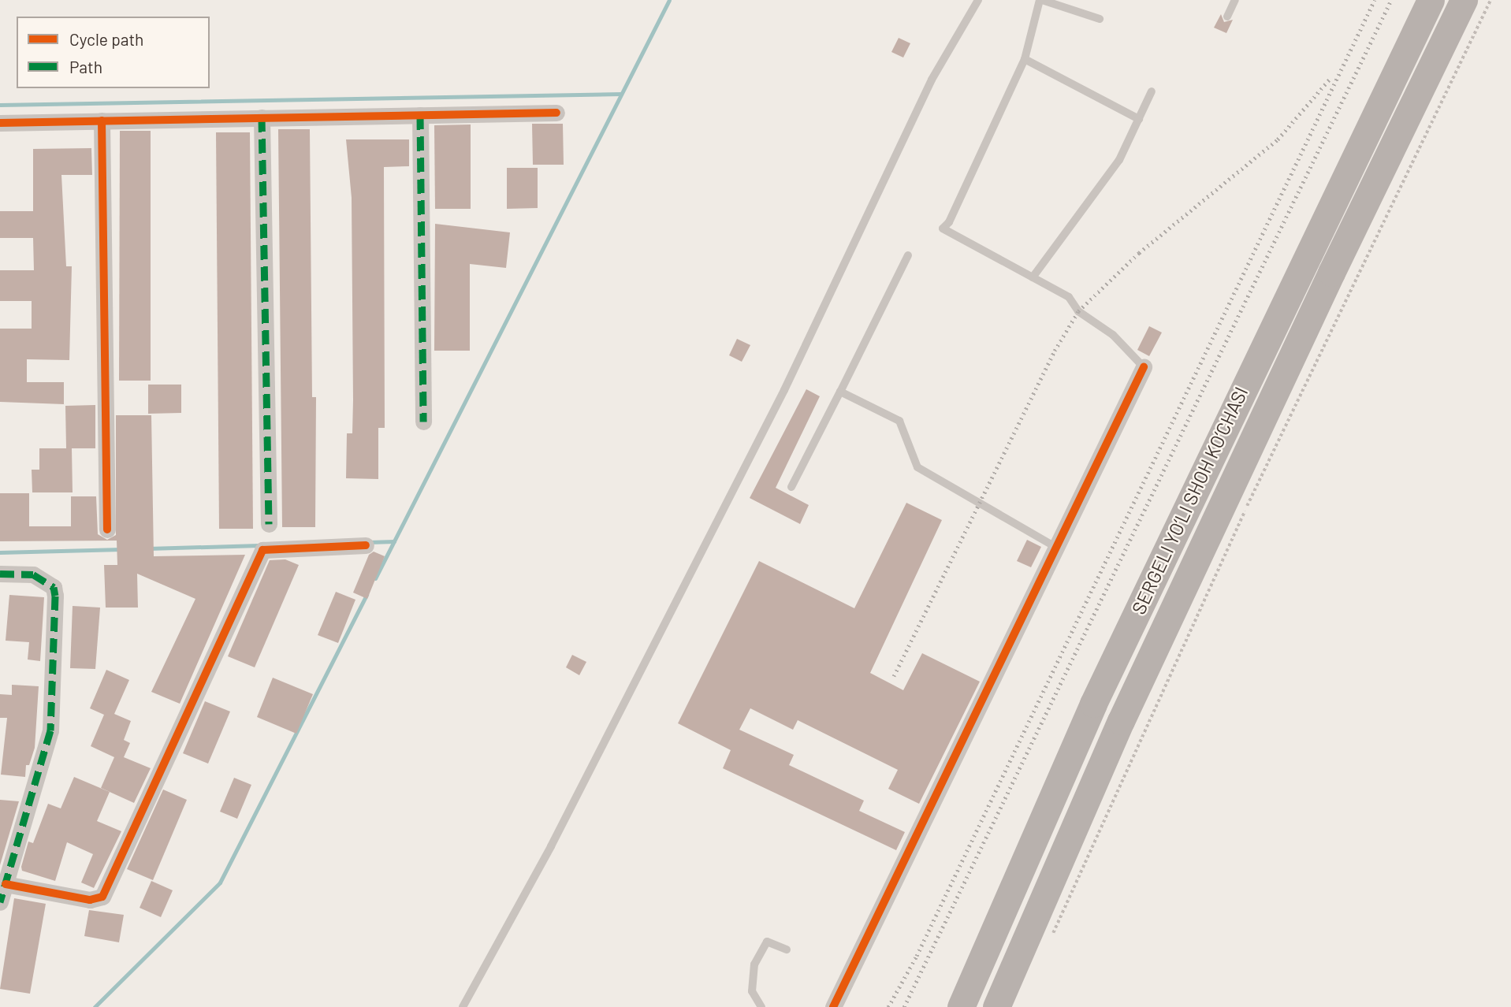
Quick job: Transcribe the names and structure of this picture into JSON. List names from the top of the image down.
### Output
{
  "streets": {
    "main road": ["SERGELI YO‘LI SHOH KO‘CHASI"]
  },
  "legend": ["Cycle path", "Path"]
}
